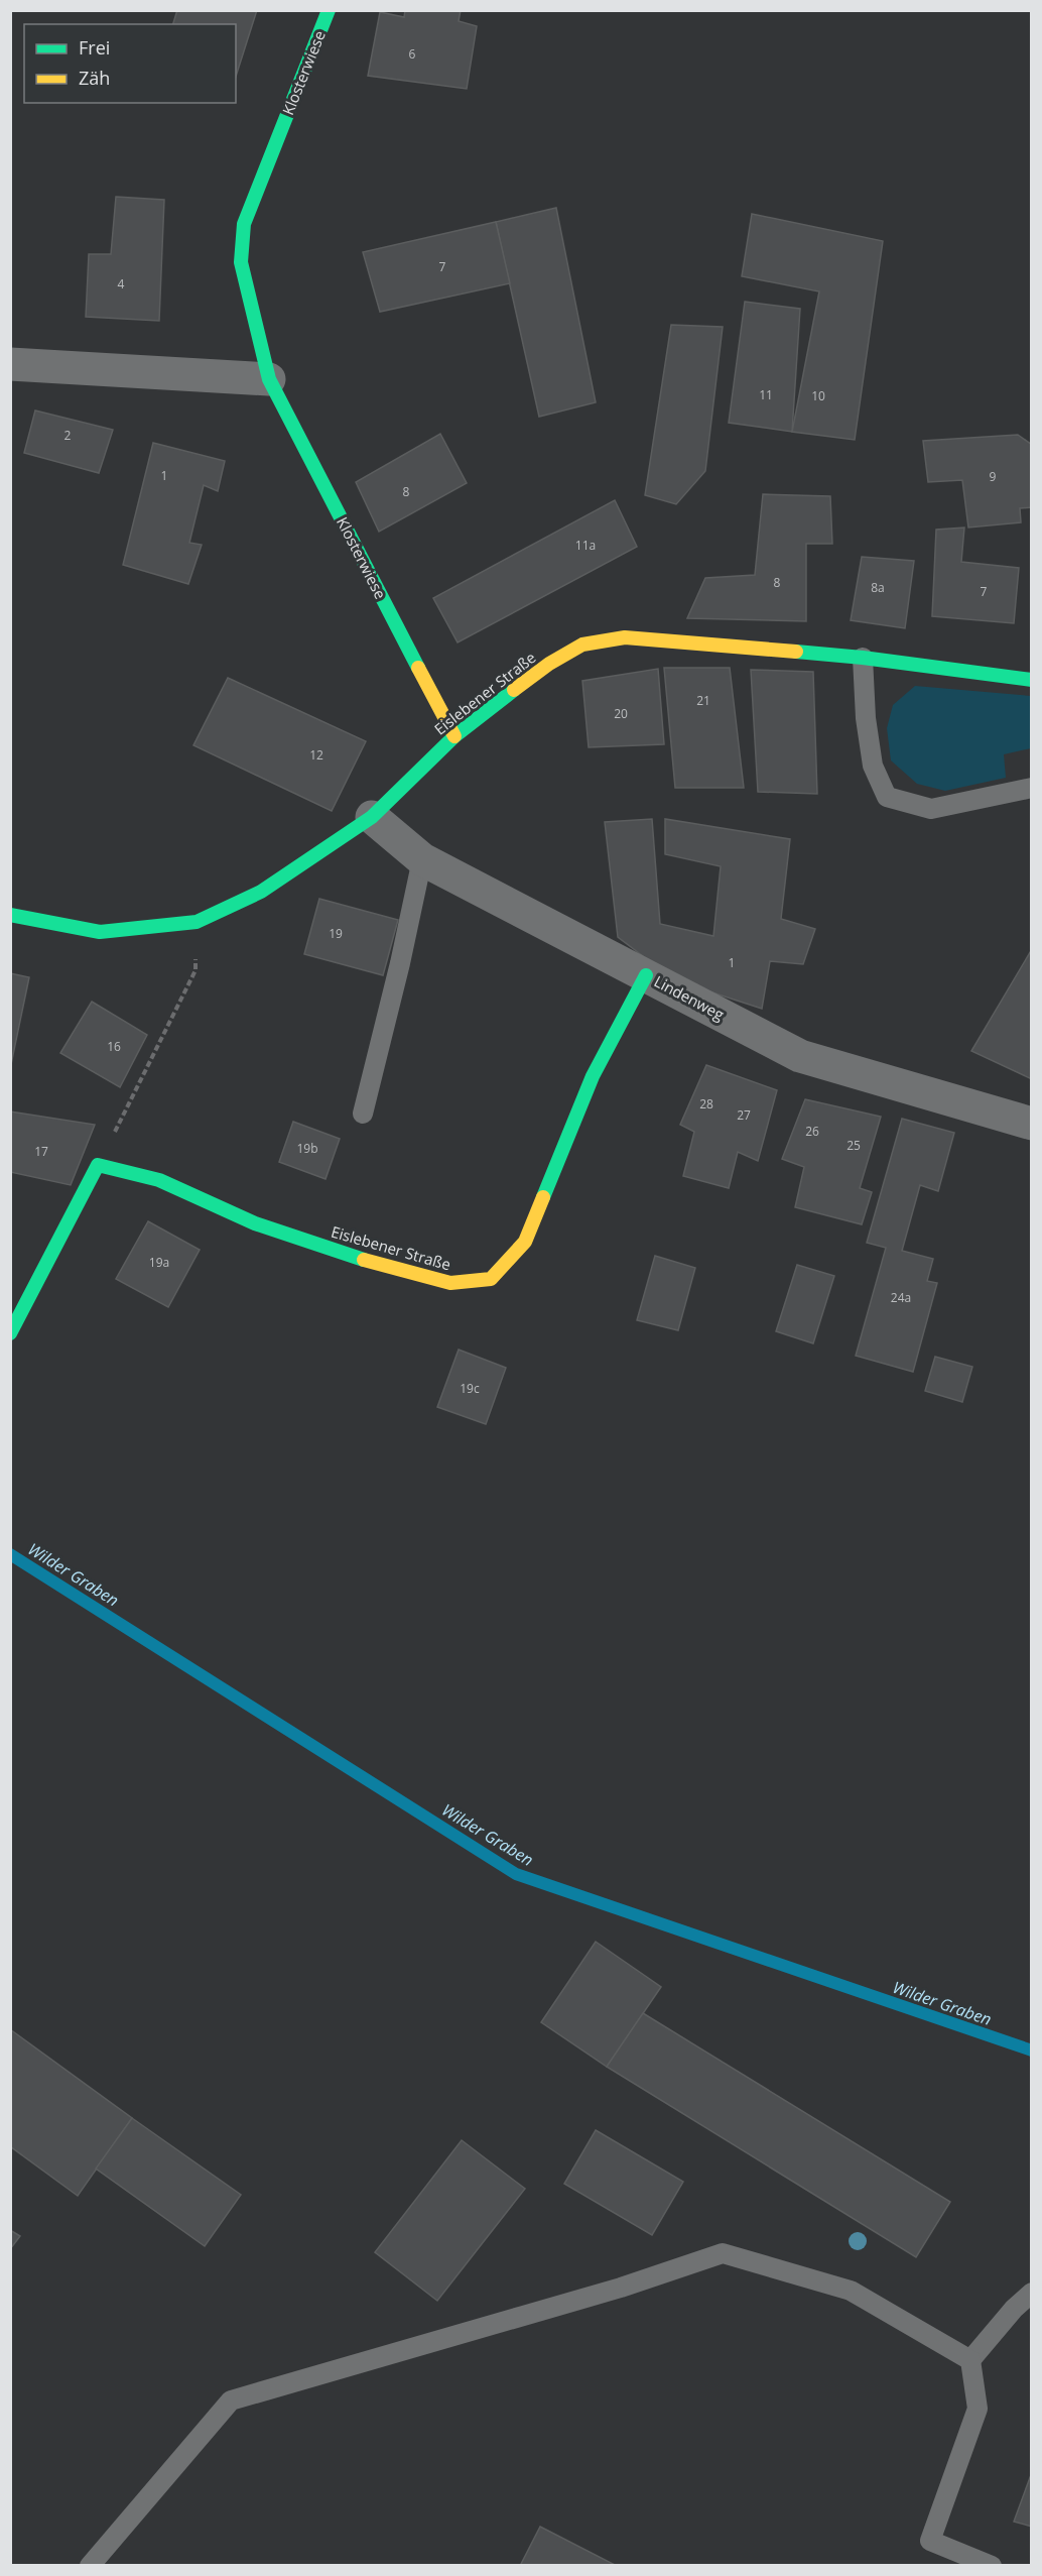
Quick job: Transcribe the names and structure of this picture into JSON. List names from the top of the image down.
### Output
{
  "streets": {
    "street": ["Klosterwiese", "Eislebener Straße", "Lindenweg"]
  },
  "crossings": [
    ["Klosterwiese", "Eislebener Straße"],
    ["Eislebener Straße", "Lindenweg"]
  ],
  "water": ["Wilder Graben"],
  "house_numbers": [
    "6",
    "7",
    "4",
    "11",
    "10",
    "2",
    "1",
    "9",
    "8",
    "11a",
    "8",
    "8a",
    "7",
    "21",
    "20",
    "12",
    "19",
    "1",
    "16",
    "28",
    "27",
    "26",
    "25",
    "19b",
    "17",
    "19a",
    "24a",
    "19c"
  ],
  "legend": ["Frei", "Zäh"]
}
